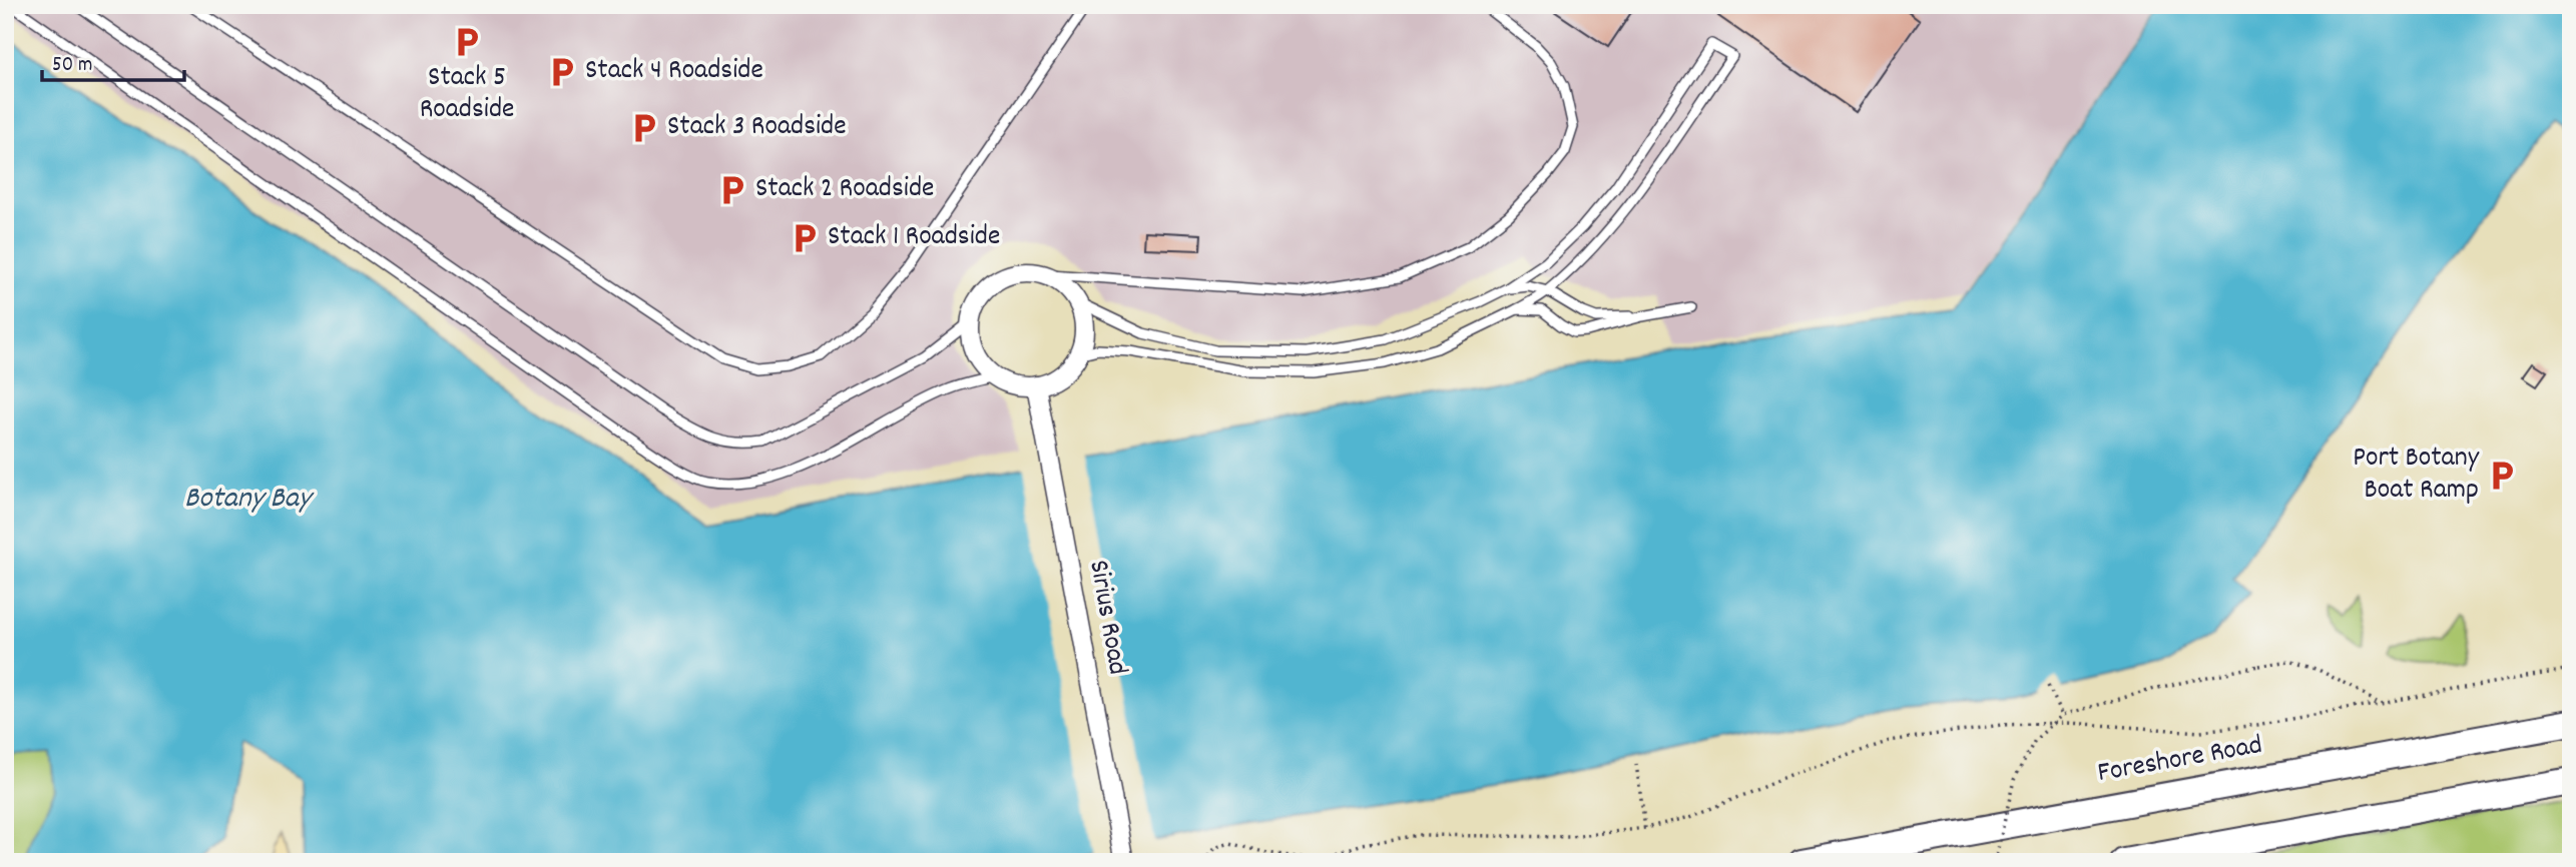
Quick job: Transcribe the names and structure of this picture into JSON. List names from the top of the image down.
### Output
{
  "streets": {
    "main road": ["Foreshore Road"],
    "street": ["Sirius Road"]
  },
  "water": ["Botany Bay"],
  "places": {
    "parking": [
      "Stack 5 Roadside",
      "Stack 4 Roadside",
      "Stack 3 Roadside",
      "Stack 2 Roadside",
      "Stack 1 Roadside",
      "Port Botany Boat Ramp"
    ]
  },
  "scale_bar": "50 m"
}
